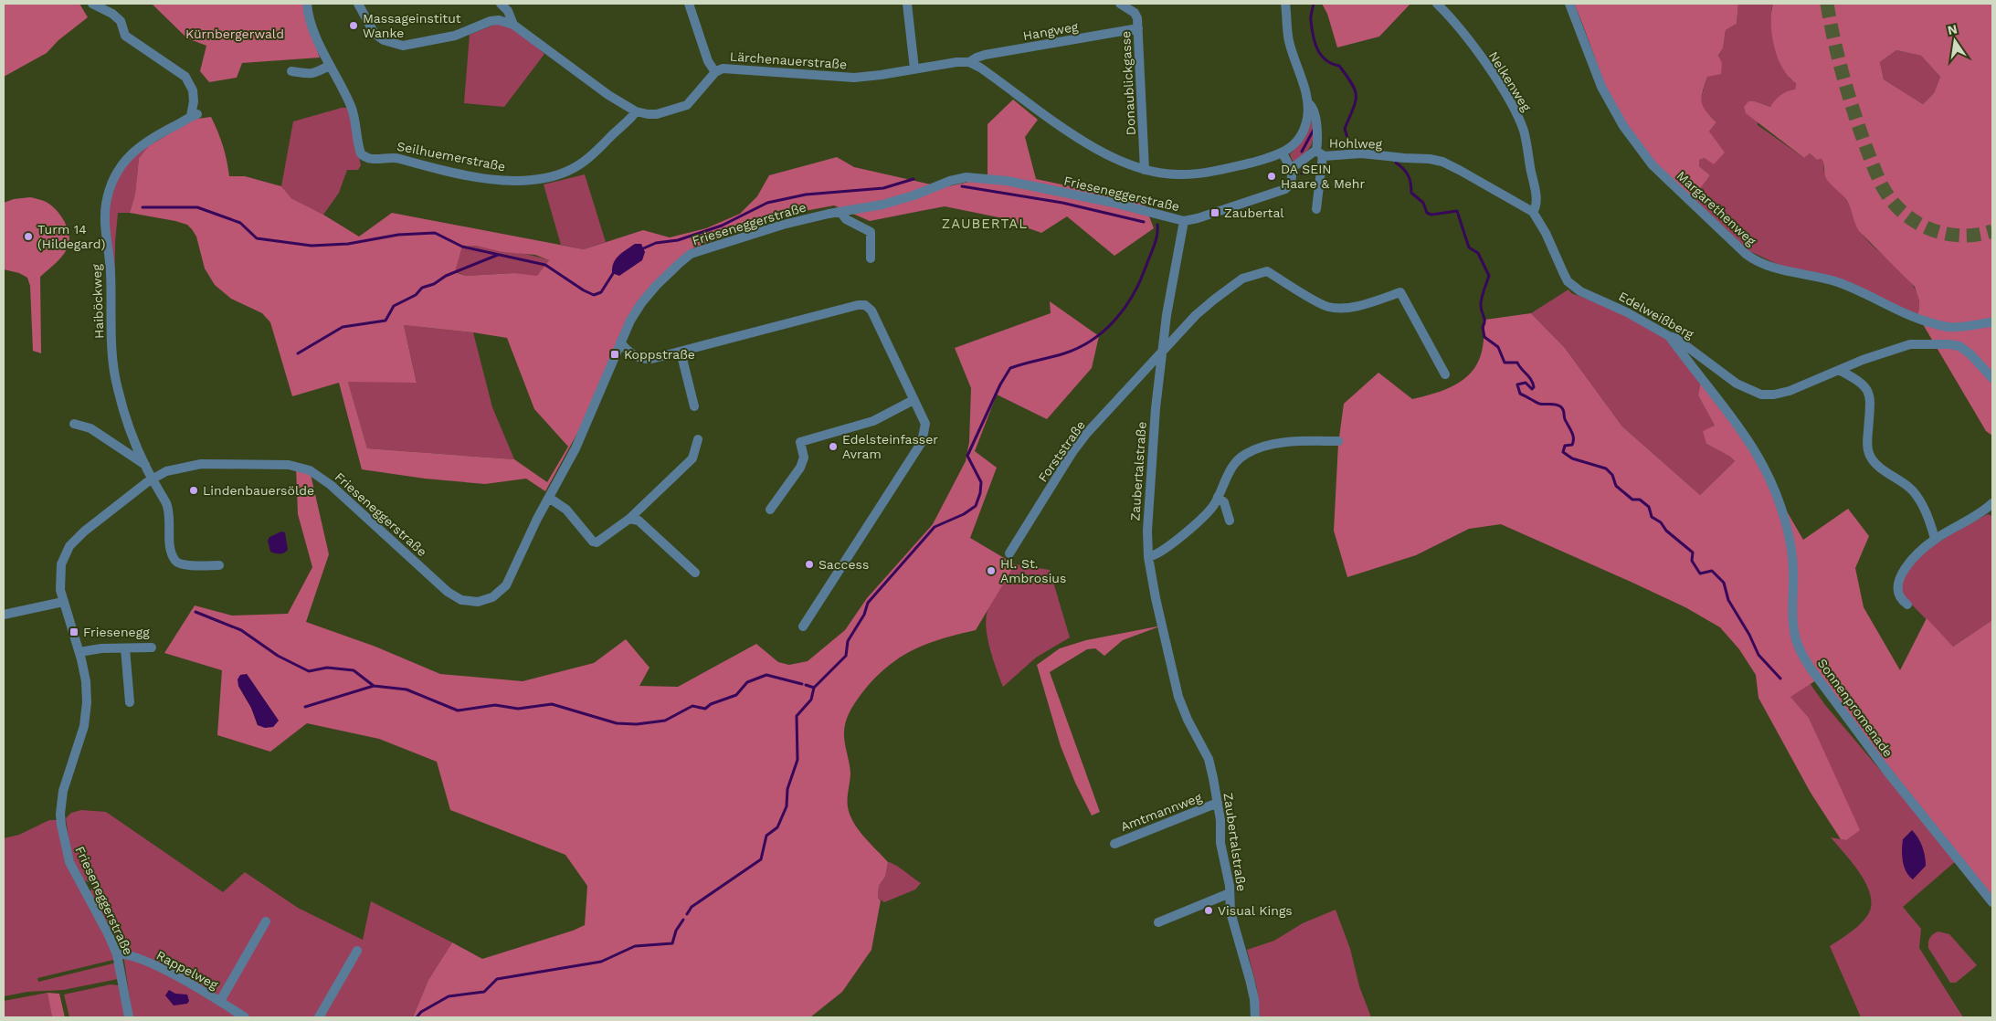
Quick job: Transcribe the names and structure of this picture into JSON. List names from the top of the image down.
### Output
{
  "streets": {
    "street": [
      "Hangweg",
      "Lärchenauerstraße",
      "Nelkenweg",
      "Donaublickgasse",
      "Hohlweg",
      "Seilhuemerstraße",
      "Frieseneggerstraße",
      "Margarethenweg",
      "Haiböckweg",
      "Edelweißberg",
      "Forststraße",
      "Zaubertalstraße",
      "Sonnenpromenade",
      "Amtmannweg",
      "Rappelweg"
    ]
  },
  "crossings": [
    ["Hangweg", "Lärchenauerstraße"],
    ["Hangweg", "Donaublickgasse"],
    ["Lärchenauerstraße", "Seilhuemerstraße"],
    ["Nelkenweg", "Hohlweg"],
    ["Nelkenweg", "Edelweißberg"],
    ["Hohlweg", "Edelweißberg"],
    ["Frieseneggerstraße", "Haiböckweg"],
    ["Frieseneggerstraße", "Zaubertalstraße"],
    ["Frieseneggerstraße", "Rappelweg"],
    ["Edelweißberg", "Sonnenpromenade"],
    ["Forststraße", "Zaubertalstraße"],
    ["Zaubertalstraße", "Amtmannweg"]
  ],
  "districts": ["ZAUBERTAL"],
  "parks": ["Kürnbergerwald"],
  "places": {
    "other": [
      "Massageinstitut Wanke",
      "DA SEIN Haare & Mehr",
      "Turm 14 (Hildegard)",
      "Edelsteinfasser Avram",
      "Lindenbauersölde",
      "Saccess",
      "Hl. St. Ambrosius",
      "Visual Kings"
    ],
    "transit": ["Zaubertal", "Koppstraße", "Friesenegg"]
  },
  "north": "top"
}
